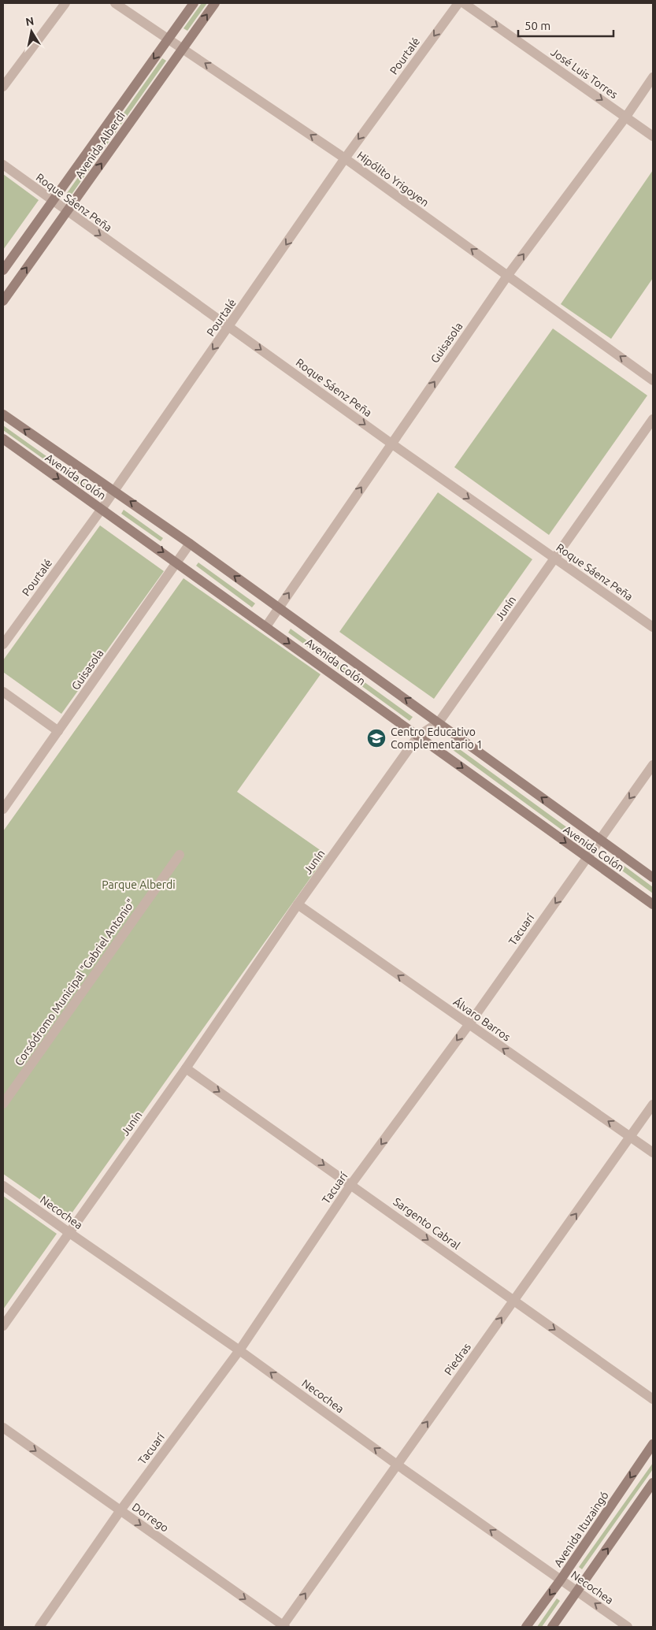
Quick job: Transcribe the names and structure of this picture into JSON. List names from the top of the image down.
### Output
{
  "streets": {
    "main road": ["Avenida Alberdi", "Avenida Colón", "Avenida Ituzaingó"],
    "street": [
      "Pourtalé",
      "José Luis Torres",
      "Hipólito Yrigoyen",
      "Roque Sáenz Peña",
      "Guisasola",
      "Junín",
      "Tacuarí",
      "Corsódromo Municipal \"Gabriel Antonio\"",
      "Álvaro Barros",
      "Necochea",
      "Sargento Cabral",
      "Piedras",
      "Dorrego"
    ]
  },
  "crossings": [
    ["Pourtalé", "Hipólito Yrigoyen"],
    ["Pourtalé", "Roque Sáenz Peña"],
    ["Pourtalé", "Avenida Colón"],
    ["José Luis Torres", "Guisasola"],
    ["Avenida Alberdi", "Hipólito Yrigoyen"],
    ["Avenida Alberdi", "Roque Sáenz Peña"],
    ["Hipólito Yrigoyen", "Guisasola"],
    ["Roque Sáenz Peña", "Guisasola"],
    ["Roque Sáenz Peña", "Junín"],
    ["Guisasola", "Avenida Colón"],
    ["Avenida Colón", "Junín"],
    ["Avenida Colón", "Tacuarí"],
    ["Junín", "Álvaro Barros"],
    ["Junín", "Necochea"],
    ["Junín", "Sargento Cabral"],
    ["Tacuarí", "Álvaro Barros"],
    ["Tacuarí", "Necochea"],
    ["Tacuarí", "Sargento Cabral"],
    ["Tacuarí", "Dorrego"],
    ["Álvaro Barros", "Piedras"],
    ["Necochea", "Piedras"],
    ["Necochea", "Avenida Ituzaingó"],
    ["Sargento Cabral", "Piedras"],
    ["Piedras", "Dorrego"]
  ],
  "one_way": [
    "Pourtalé",
    "José Luis Torres",
    "Hipólito Yrigoyen",
    "Roque Sáenz Peña",
    "Guisasola",
    "Tacuarí",
    "Álvaro Barros",
    "Necochea",
    "Sargento Cabral",
    "Piedras",
    "Dorrego"
  ],
  "parks": ["Parque Alberdi"],
  "places": {
    "school or university": ["Centro Educativo Complementario 1"]
  },
  "scale_bar": "50 m",
  "north": "top"
}
